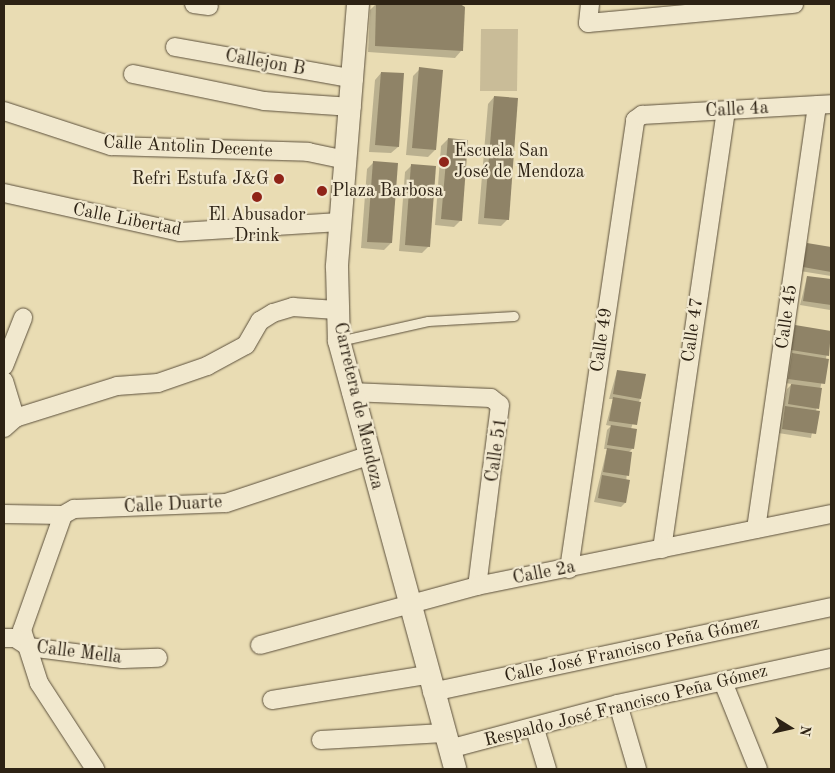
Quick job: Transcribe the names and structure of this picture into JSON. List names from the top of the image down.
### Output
{
  "streets": {
    "street": [
      "Callejon B",
      "Calle 4a",
      "Calle Antolin Decente",
      "Calle Libertad",
      "Calle 45",
      "Calle 47",
      "Calle 49",
      "Carretera de Mendoza",
      "Calle 51",
      "Calle Duarte",
      "Calle 2a",
      "Calle José Francisco Peña Gómez",
      "Calle Mella",
      "Respaldo José Francisco Peña Gómez"
    ]
  },
  "crossings": [
    ["Callejon B", "Carretera de Mendoza"],
    ["Calle 4a", "Calle 45"],
    ["Calle 4a", "Calle 47"],
    ["Calle 4a", "Calle 49"],
    ["Calle Antolin Decente", "Carretera de Mendoza"],
    ["Calle Libertad", "Carretera de Mendoza"],
    ["Calle 45", "Calle 2a"],
    ["Calle 47", "Calle 2a"],
    ["Calle 49", "Calle 2a"],
    ["Carretera de Mendoza", "Calle 51"],
    ["Carretera de Mendoza", "Calle Duarte"],
    ["Carretera de Mendoza", "Calle 2a"],
    ["Carretera de Mendoza", "Calle José Francisco Peña Gómez"],
    ["Carretera de Mendoza", "Respaldo José Francisco Peña Gómez"],
    ["Calle 51", "Calle 2a"]
  ],
  "places": [
    "Escuela San José de Mendoza",
    "Refri Estufa J&G",
    "Plaza Barbosa",
    "El Abusador Drink"
  ],
  "north": "right"
}
